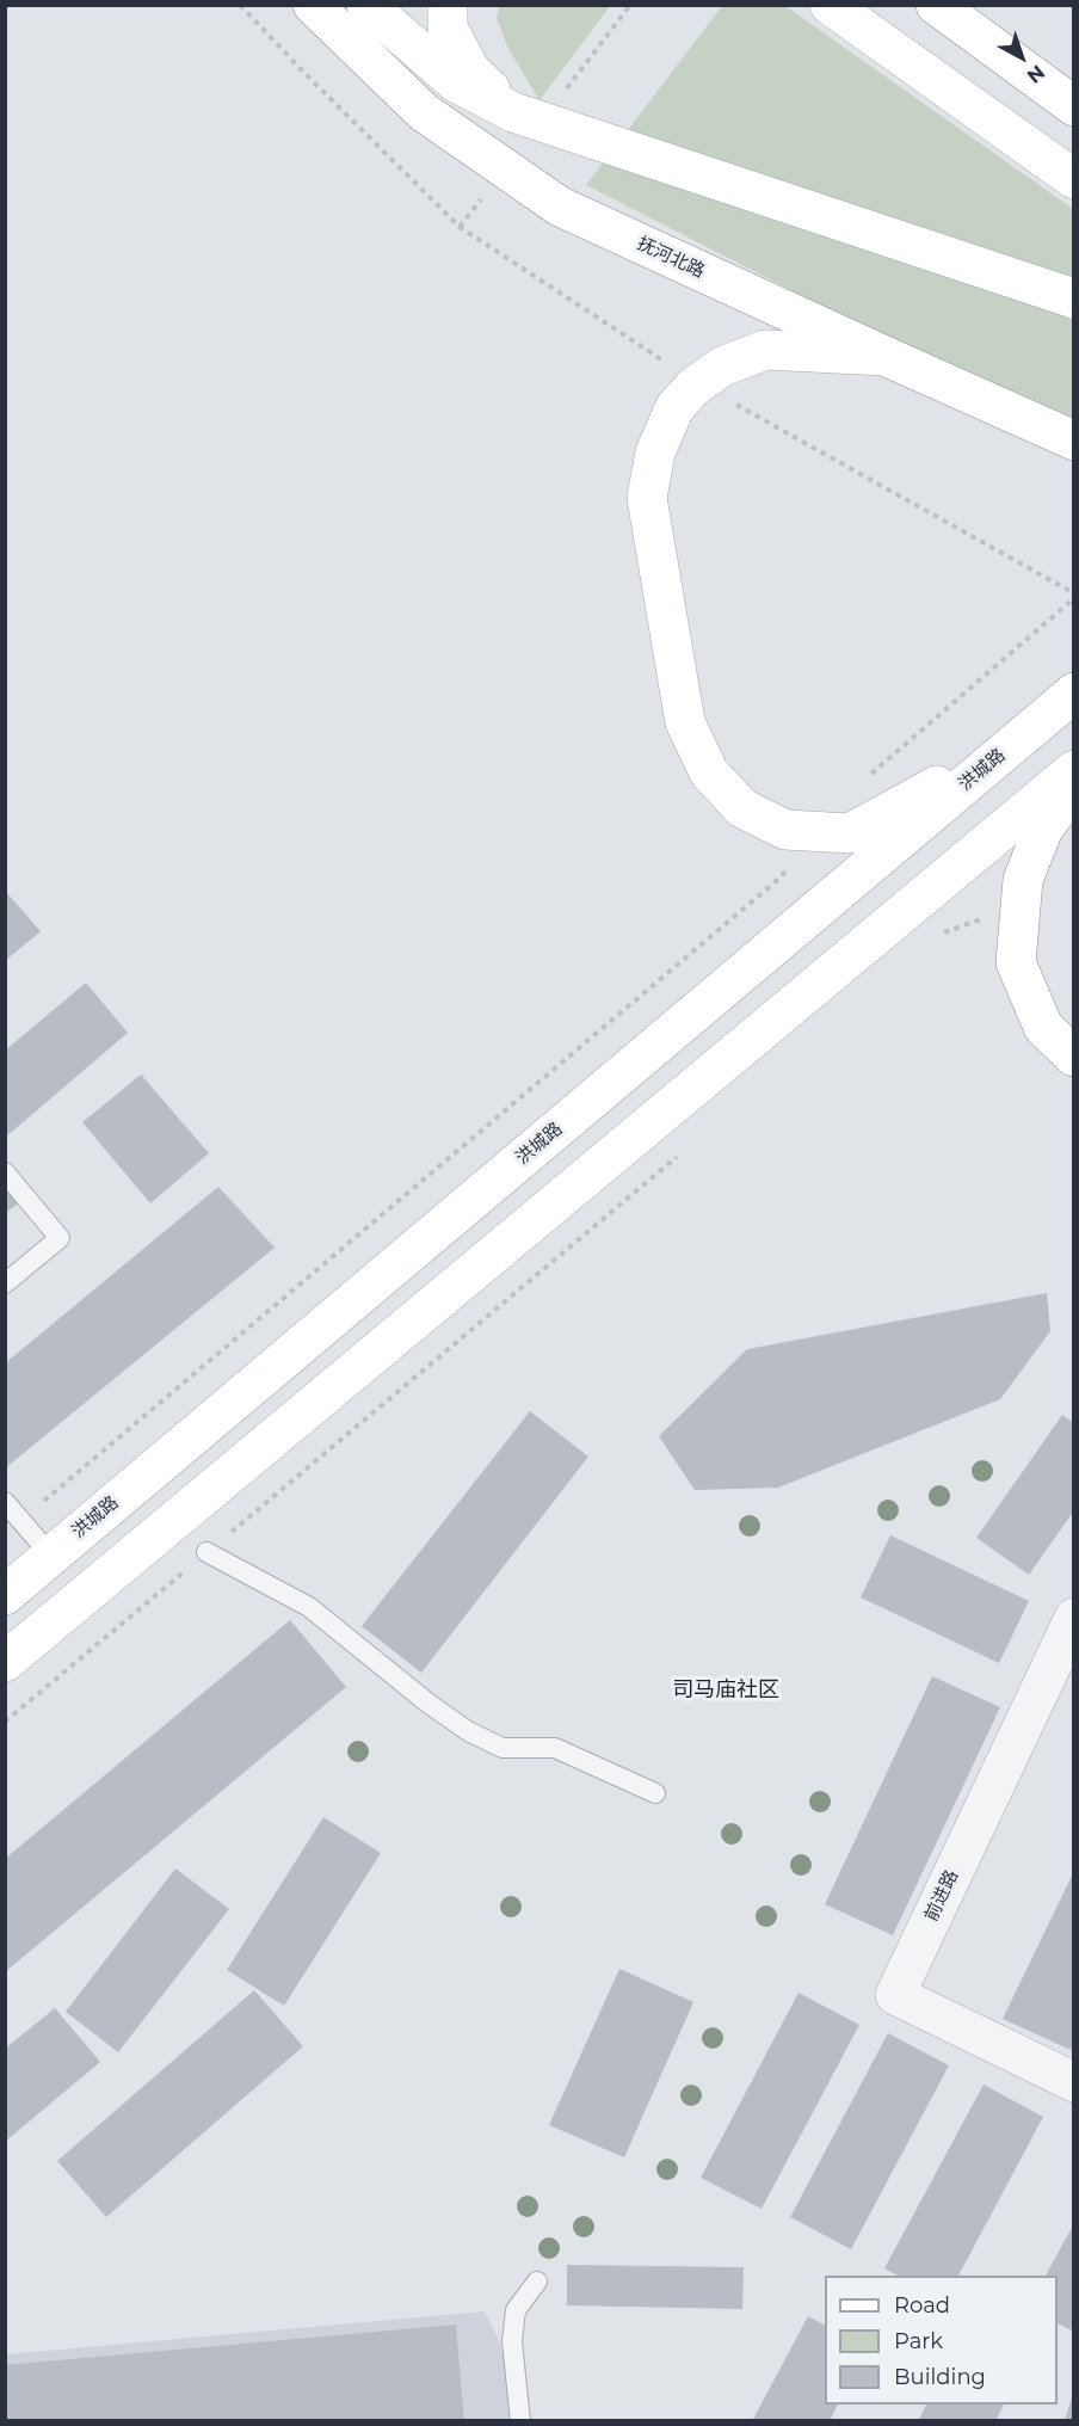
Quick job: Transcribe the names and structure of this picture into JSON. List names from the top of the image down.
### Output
{
  "streets": {
    "main road": ["抚河北路", "洪城路"],
    "street": ["前进路"]
  },
  "districts": ["司马庙社区"],
  "legend": ["Road", "Park", "Building"],
  "north": "bottom right"
}
